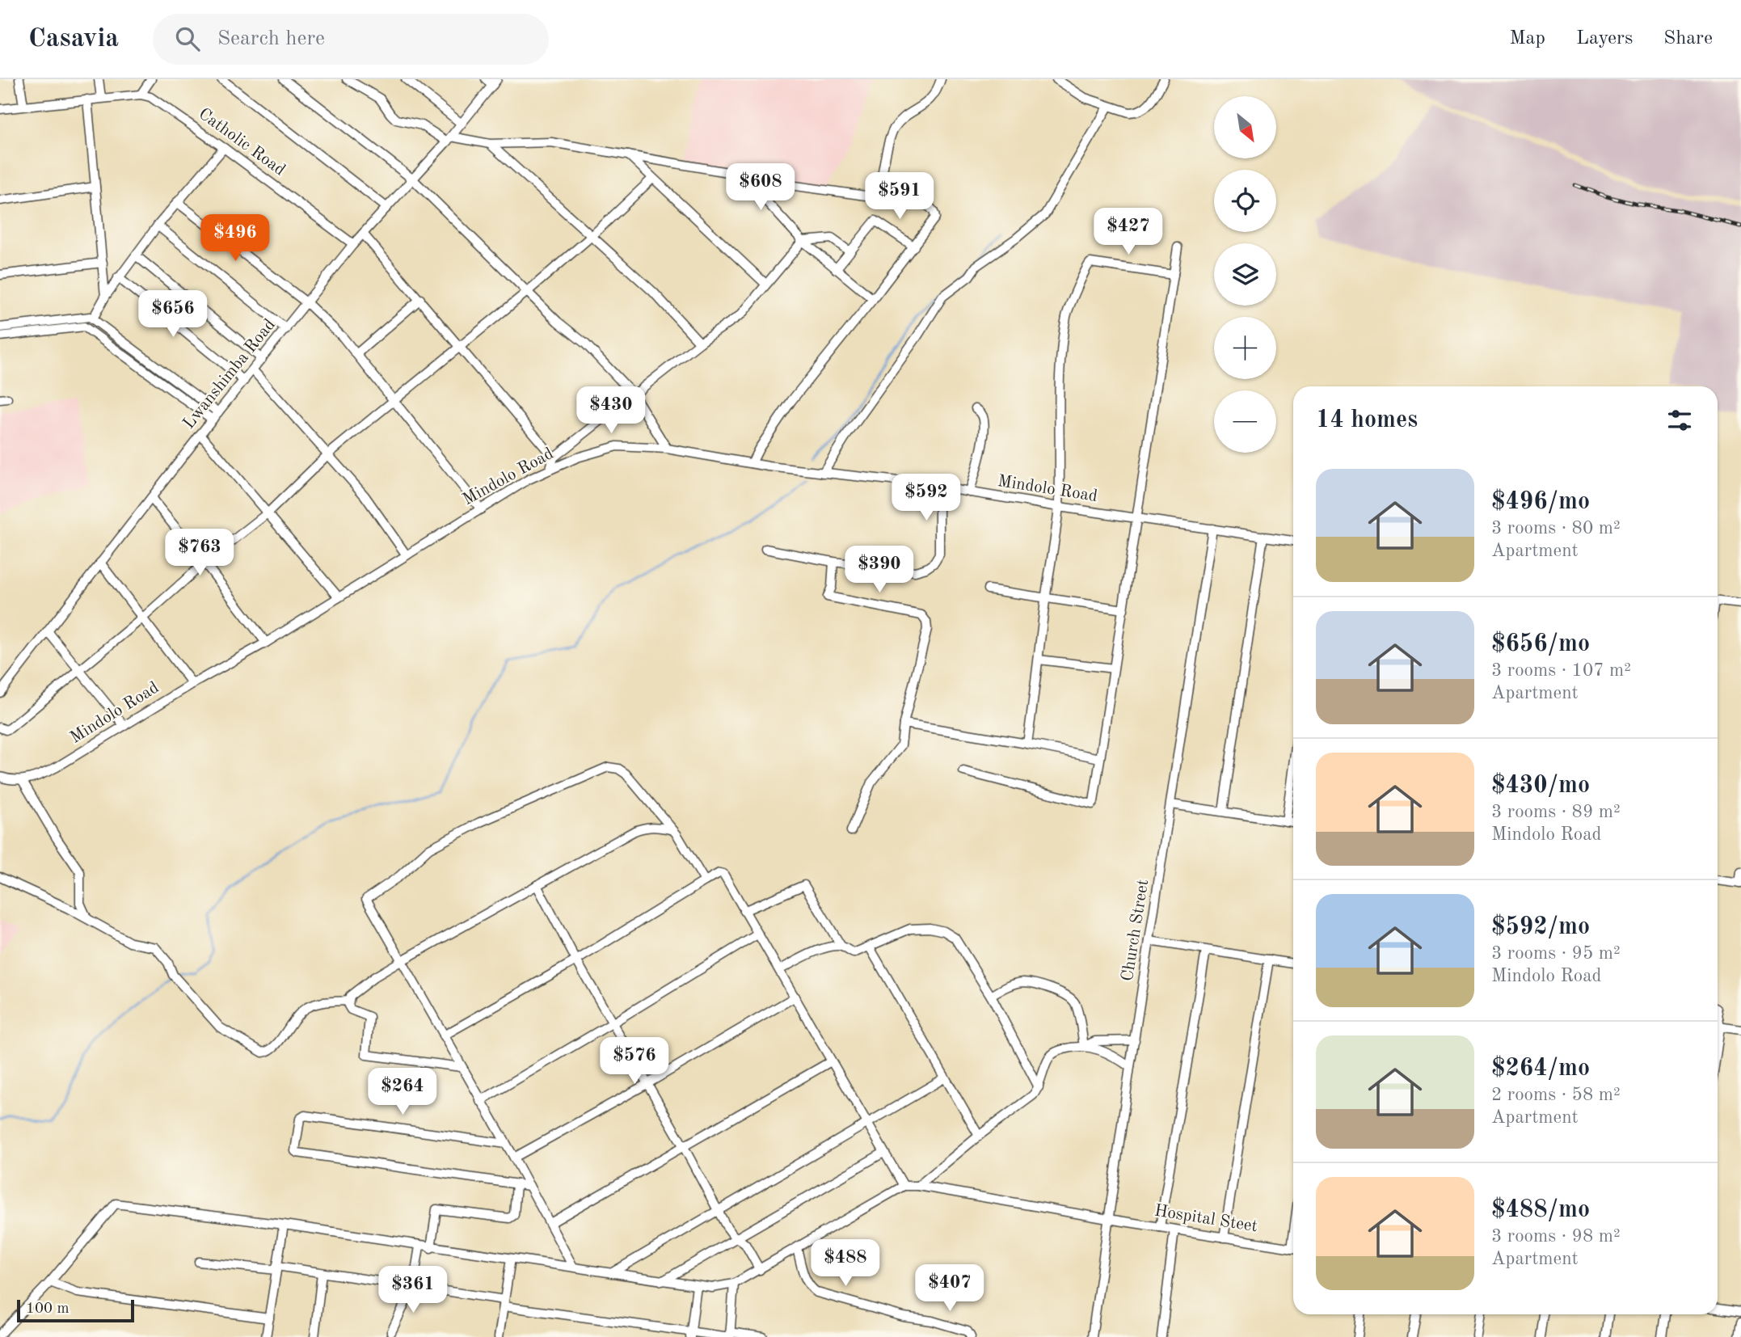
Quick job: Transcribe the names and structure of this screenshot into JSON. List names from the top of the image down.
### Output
{
  "streets": {
    "street": [
      "Catholic Road",
      "Lwanshimba Road",
      "Mindolo Road",
      "Church Street",
      "Hospital Steet"
    ]
  },
  "crossings": [
    ["Catholic Road", "Lwanshimba Road"],
    ["Mindolo Road", "Church Street"],
    ["Church Street", "Hospital Steet"]
  ],
  "scale_bar": "100 m",
  "north": "bottom right",
  "page": {
    "header": "Casavia",
    "search": "Search here",
    "nav": ["Map", "Layers", "Share"],
    "map_buttons": ["+", "−"],
    "price": [
      "$608",
      "$591",
      "$427",
      "$496",
      "$656",
      "$430",
      "$592",
      "$763",
      "$390",
      "$576",
      "$264",
      "$488",
      "$407",
      "$361"
    ],
    "heading": "14 homes",
    "list": [
      {
        "name": "$496/mo",
        "note": "3 rooms · 80 m² · Apartment"
      },
      {
        "name": "$656/mo",
        "note": "3 rooms · 107 m² · Apartment"
      },
      {
        "name": "$430/mo",
        "note": "3 rooms · 89 m² · Mindolo Road"
      },
      {
        "name": "$592/mo",
        "note": "3 rooms · 95 m² · Mindolo Road"
      },
      {
        "name": "$264/mo",
        "note": "2 rooms · 58 m² · Apartment"
      },
      {
        "name": "$488/mo",
        "note": "3 rooms · 98 m² · Apartment"
      }
    ],
    "scale": "100 m"
  }
}
